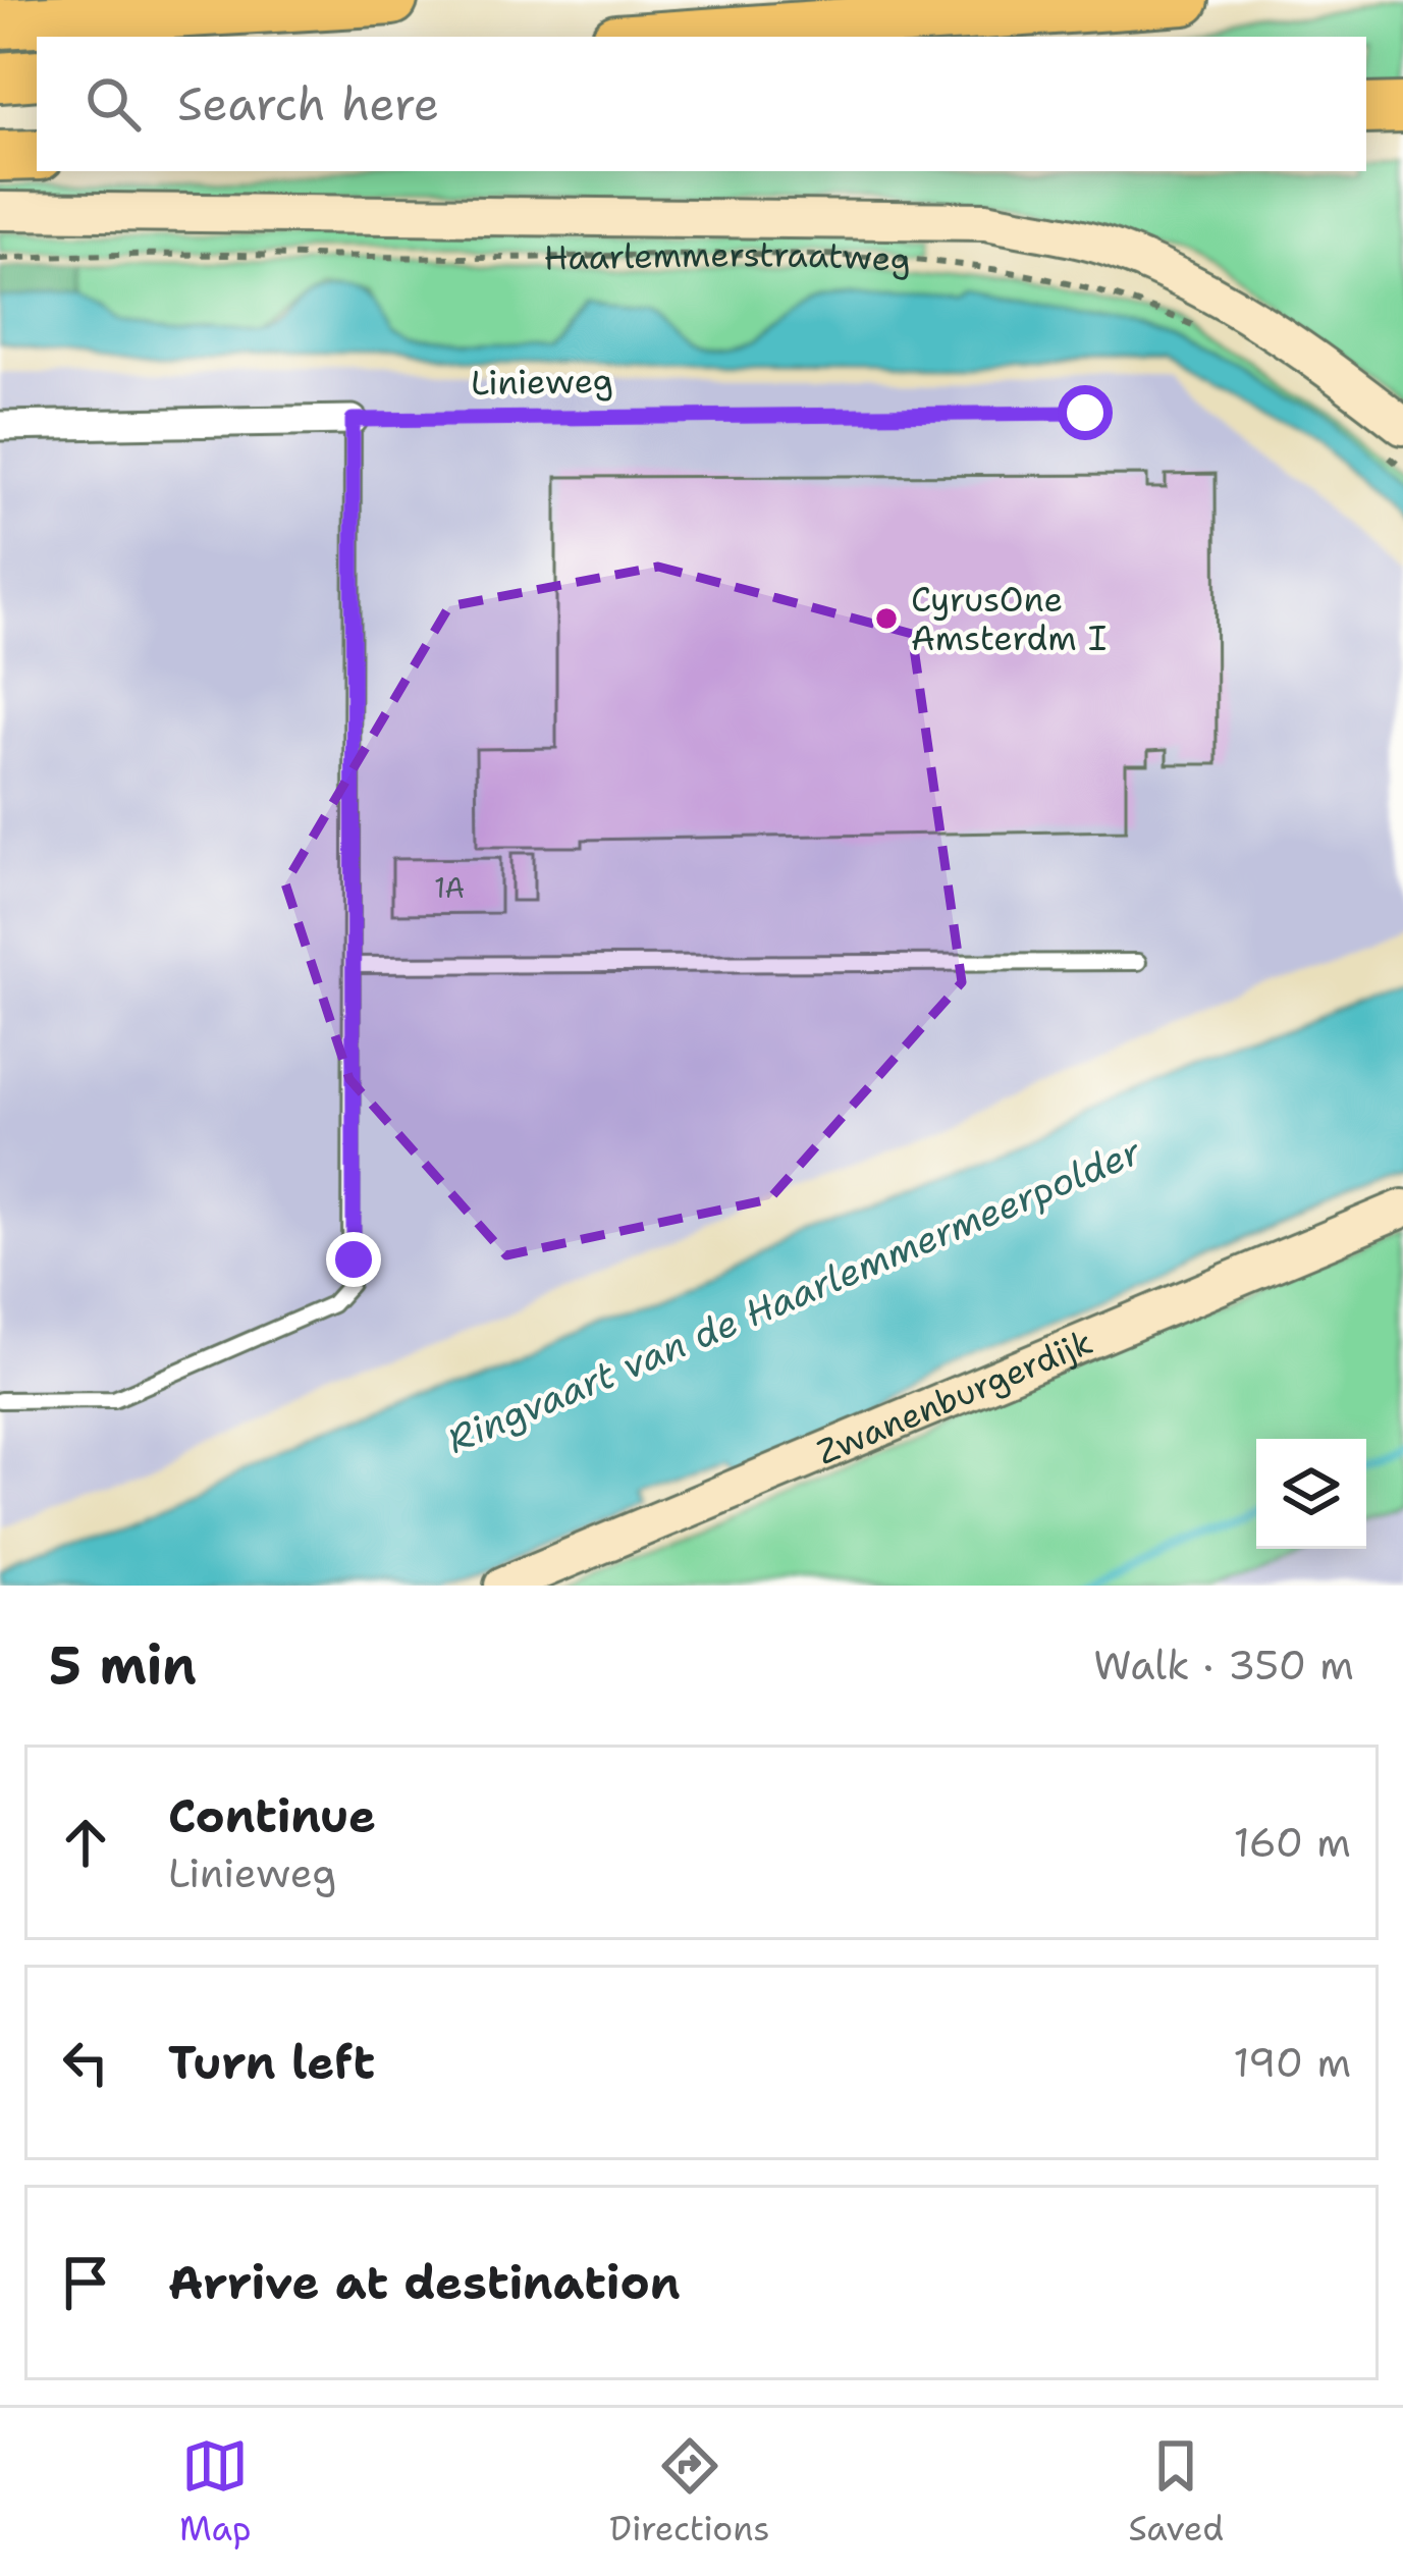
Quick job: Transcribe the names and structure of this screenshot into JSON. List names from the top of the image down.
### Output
{
  "streets": {
    "main road": ["Haarlemmerstraatweg", "Zwanenburgerdijk"],
    "path": ["Linieweg"]
  },
  "water": ["Ringvaart van de Haarlemmermeerpolder"],
  "places": ["CyrusOne Amsterdm I"],
  "house_numbers": ["1A"],
  "page": {
    "search": "Search here",
    "heading": ["5 min", "Walk · 350 m"],
    "list": [
      ["Continue", "Linieweg", "160 m"],
      ["Turn left", "190 m"],
      "Arrive at destination"
    ],
    "nav": ["Map", "Directions", "Saved"]
  }
}
